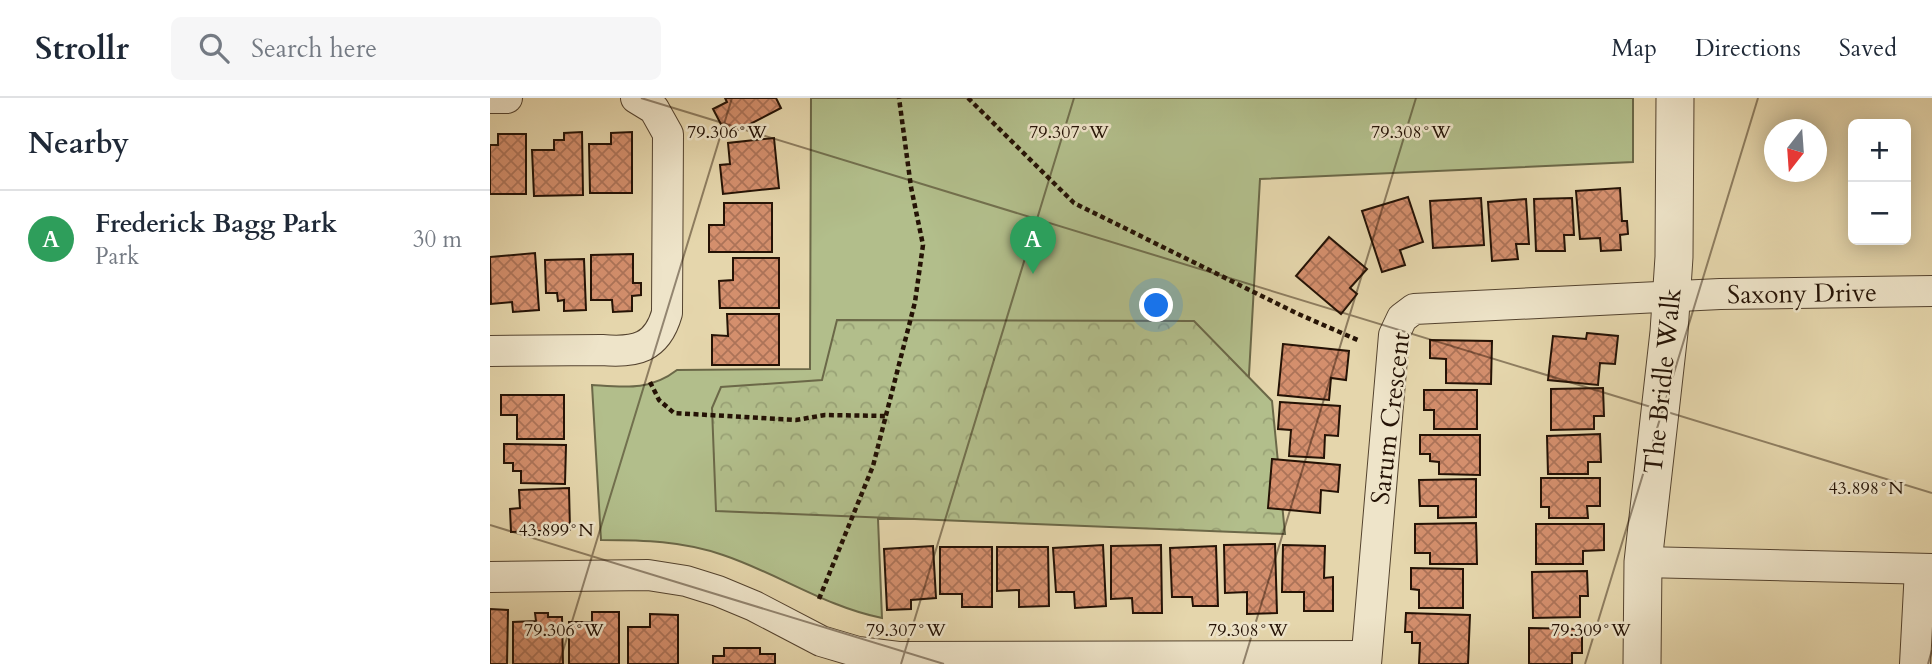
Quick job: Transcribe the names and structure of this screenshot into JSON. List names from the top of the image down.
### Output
{
  "streets": {
    "street": ["Saxony Drive", "The Bridle Walk", "Sarum Crescent"]
  },
  "crossings": [
    ["Saxony Drive", "The Bridle Walk"],
    ["Saxony Drive", "Sarum Crescent"],
    ["The Bridle Walk", "Sarum Crescent"]
  ],
  "north": "bottom",
  "page": {
    "header": "Strollr",
    "search": "Search here",
    "nav": ["Map", "Directions", "Saved"],
    "heading": "Nearby",
    "map_buttons": ["+", "−"],
    "list": [
      {
        "mark": "A",
        "name": "Frederick Bagg Park",
        "note": "Park",
        "value": "30 m"
      }
    ],
    "pins": "A"
  },
  "coordinates": [
    "79.306°W",
    "79.307°W",
    "79.308°W",
    "43.898°N",
    "43.899°N",
    "79.309°W"
  ]
}
